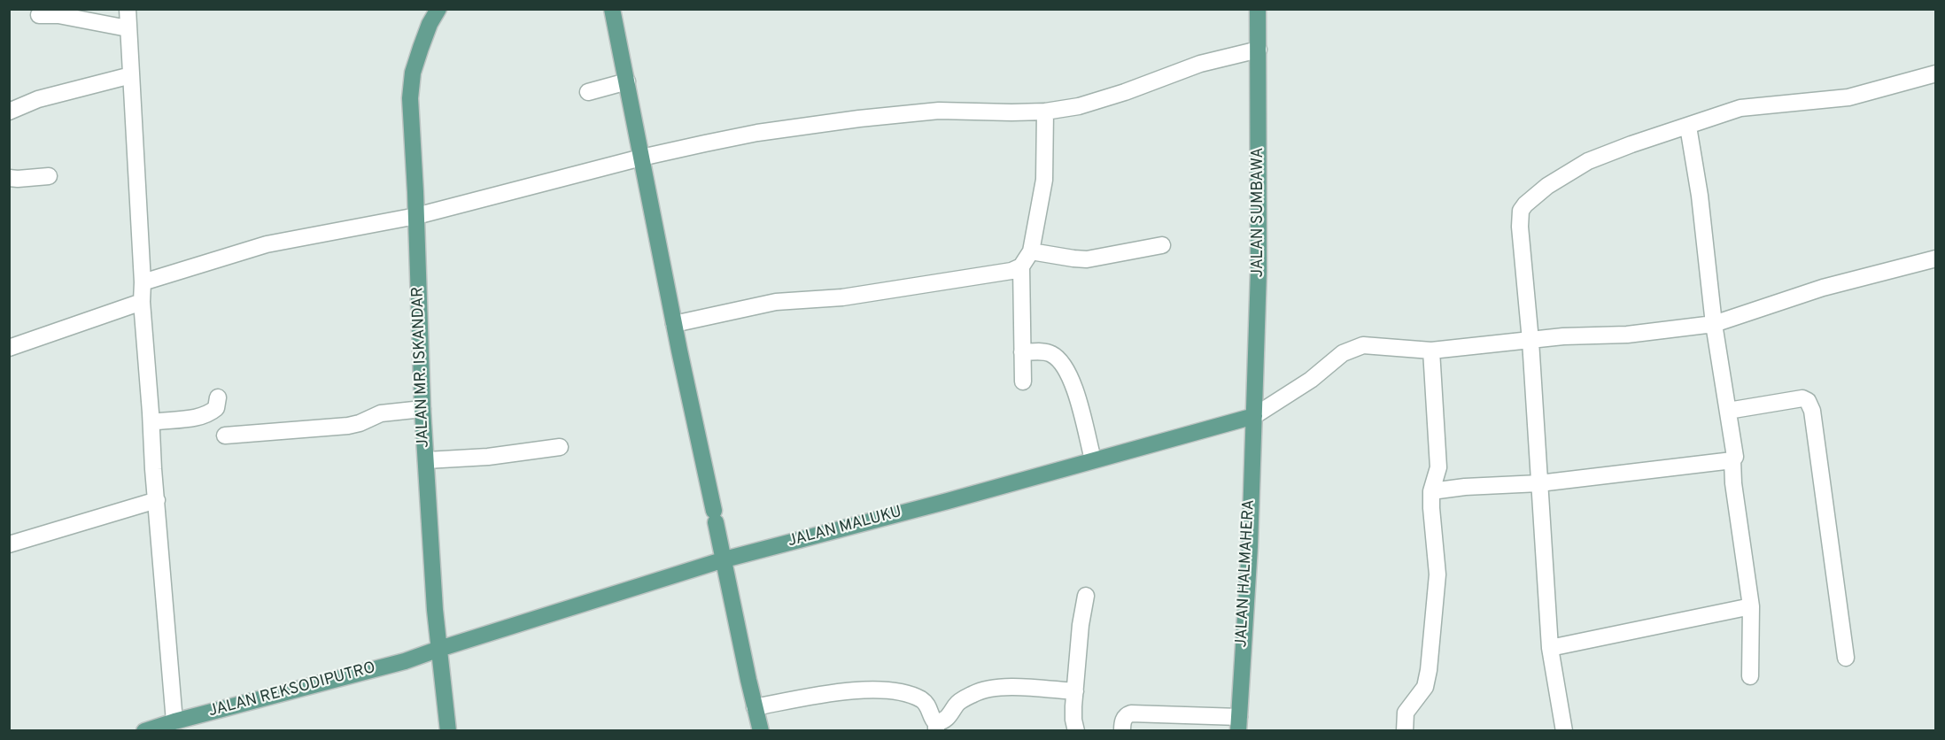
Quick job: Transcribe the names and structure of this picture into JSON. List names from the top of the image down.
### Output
{
  "streets": {
    "main road": [
      "JALAN SUMBAWA",
      "JALAN MR. ISKANDAR",
      "JALAN MALUKU",
      "JALAN HALMAHERA",
      "JALAN REKSODIPUTRO"
    ]
  },
  "crossings": [
    ["JALAN SUMBAWA", "JALAN MALUKU"],
    ["JALAN SUMBAWA", "JALAN HALMAHERA"],
    ["JALAN MR. ISKANDAR", "JALAN MALUKU"],
    ["JALAN MR. ISKANDAR", "JALAN REKSODIPUTRO"],
    ["JALAN MALUKU", "JALAN HALMAHERA"],
    ["JALAN MALUKU", "JALAN REKSODIPUTRO"]
  ]
}
